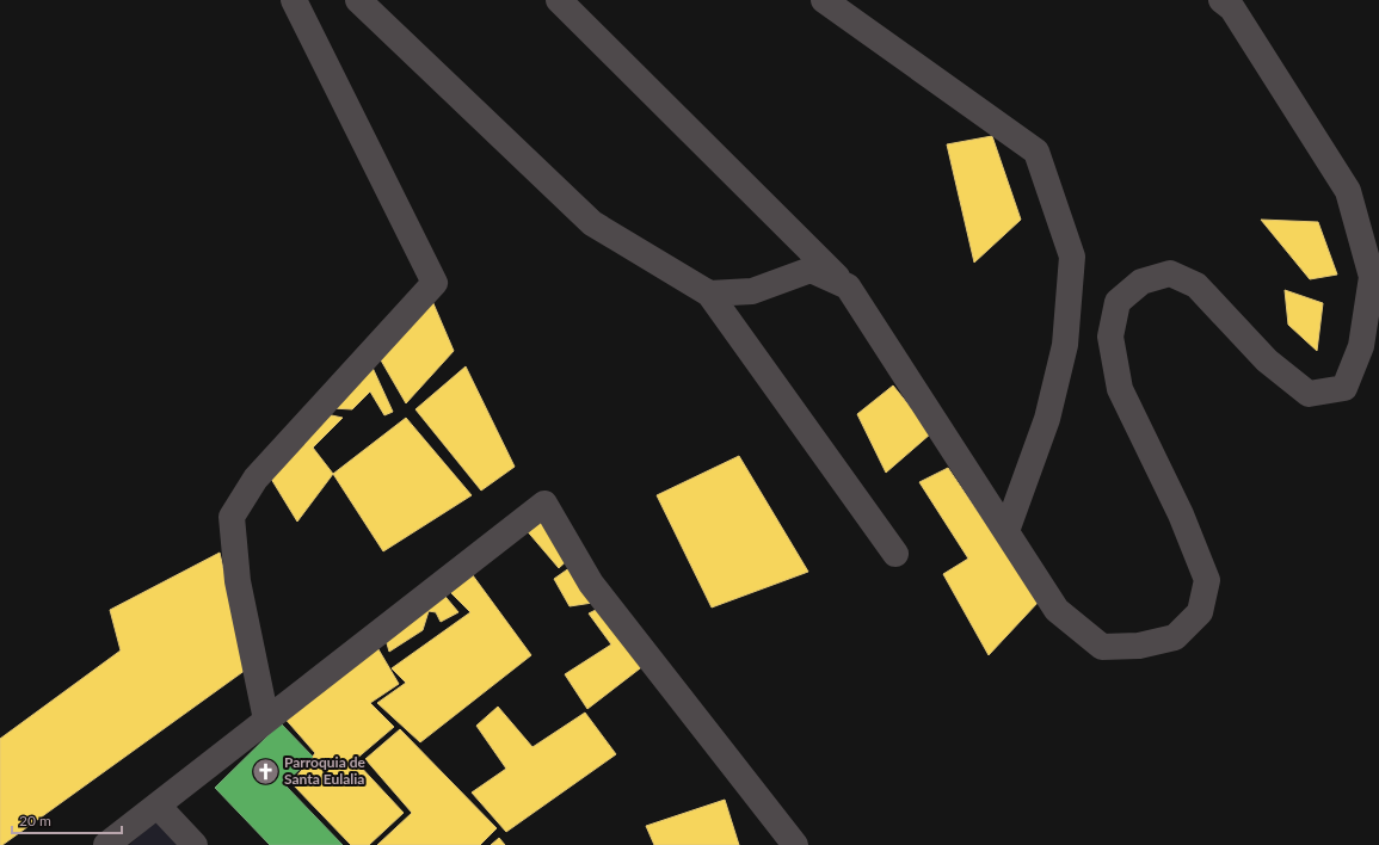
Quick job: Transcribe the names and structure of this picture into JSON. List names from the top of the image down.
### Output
{
  "places": {
    "church": ["Parroquia de Santa Eulalia"]
  },
  "scale_bar": "20 m"
}
